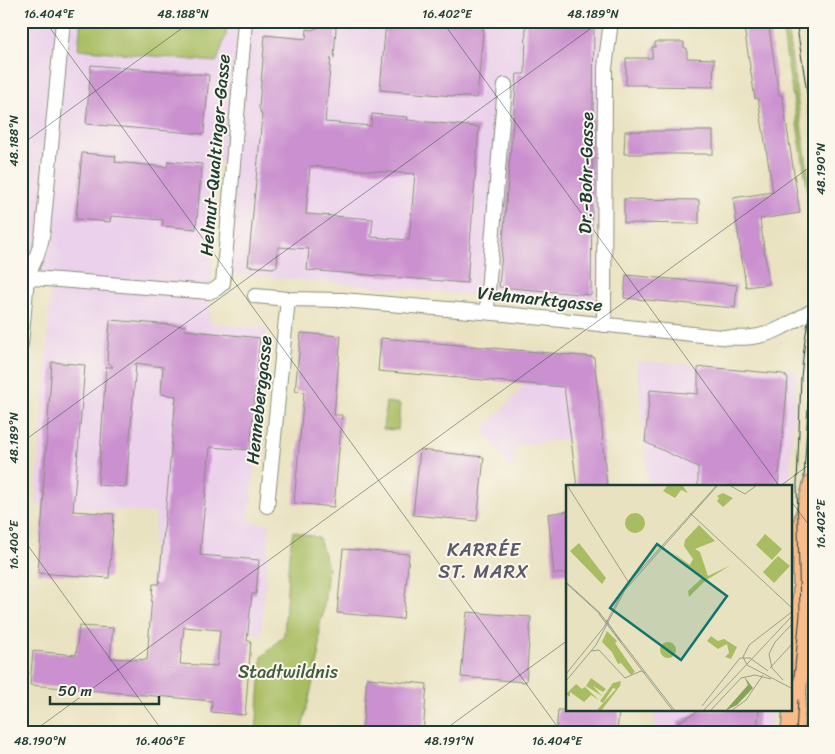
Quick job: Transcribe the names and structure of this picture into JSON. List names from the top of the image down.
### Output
{
  "streets": {
    "street": [
      "Helmut-Qualtinger-Gasse",
      "Dr.-Bohr-Gasse",
      "Viehmarktgasse",
      "Henneberggasse"
    ]
  },
  "crossings": [
    ["Dr.-Bohr-Gasse", "Viehmarktgasse"],
    ["Viehmarktgasse", "Henneberggasse"]
  ],
  "districts": ["KARRÉE ST. MARX"],
  "parks": ["Stadtwildnis"],
  "scale_bar": "50 m",
  "coordinates": [
    "16.404°E",
    "48.188°N",
    "16.402°E",
    "48.189°N",
    "48.190°N",
    "16.406°E",
    "48.191°N"
  ]
}
